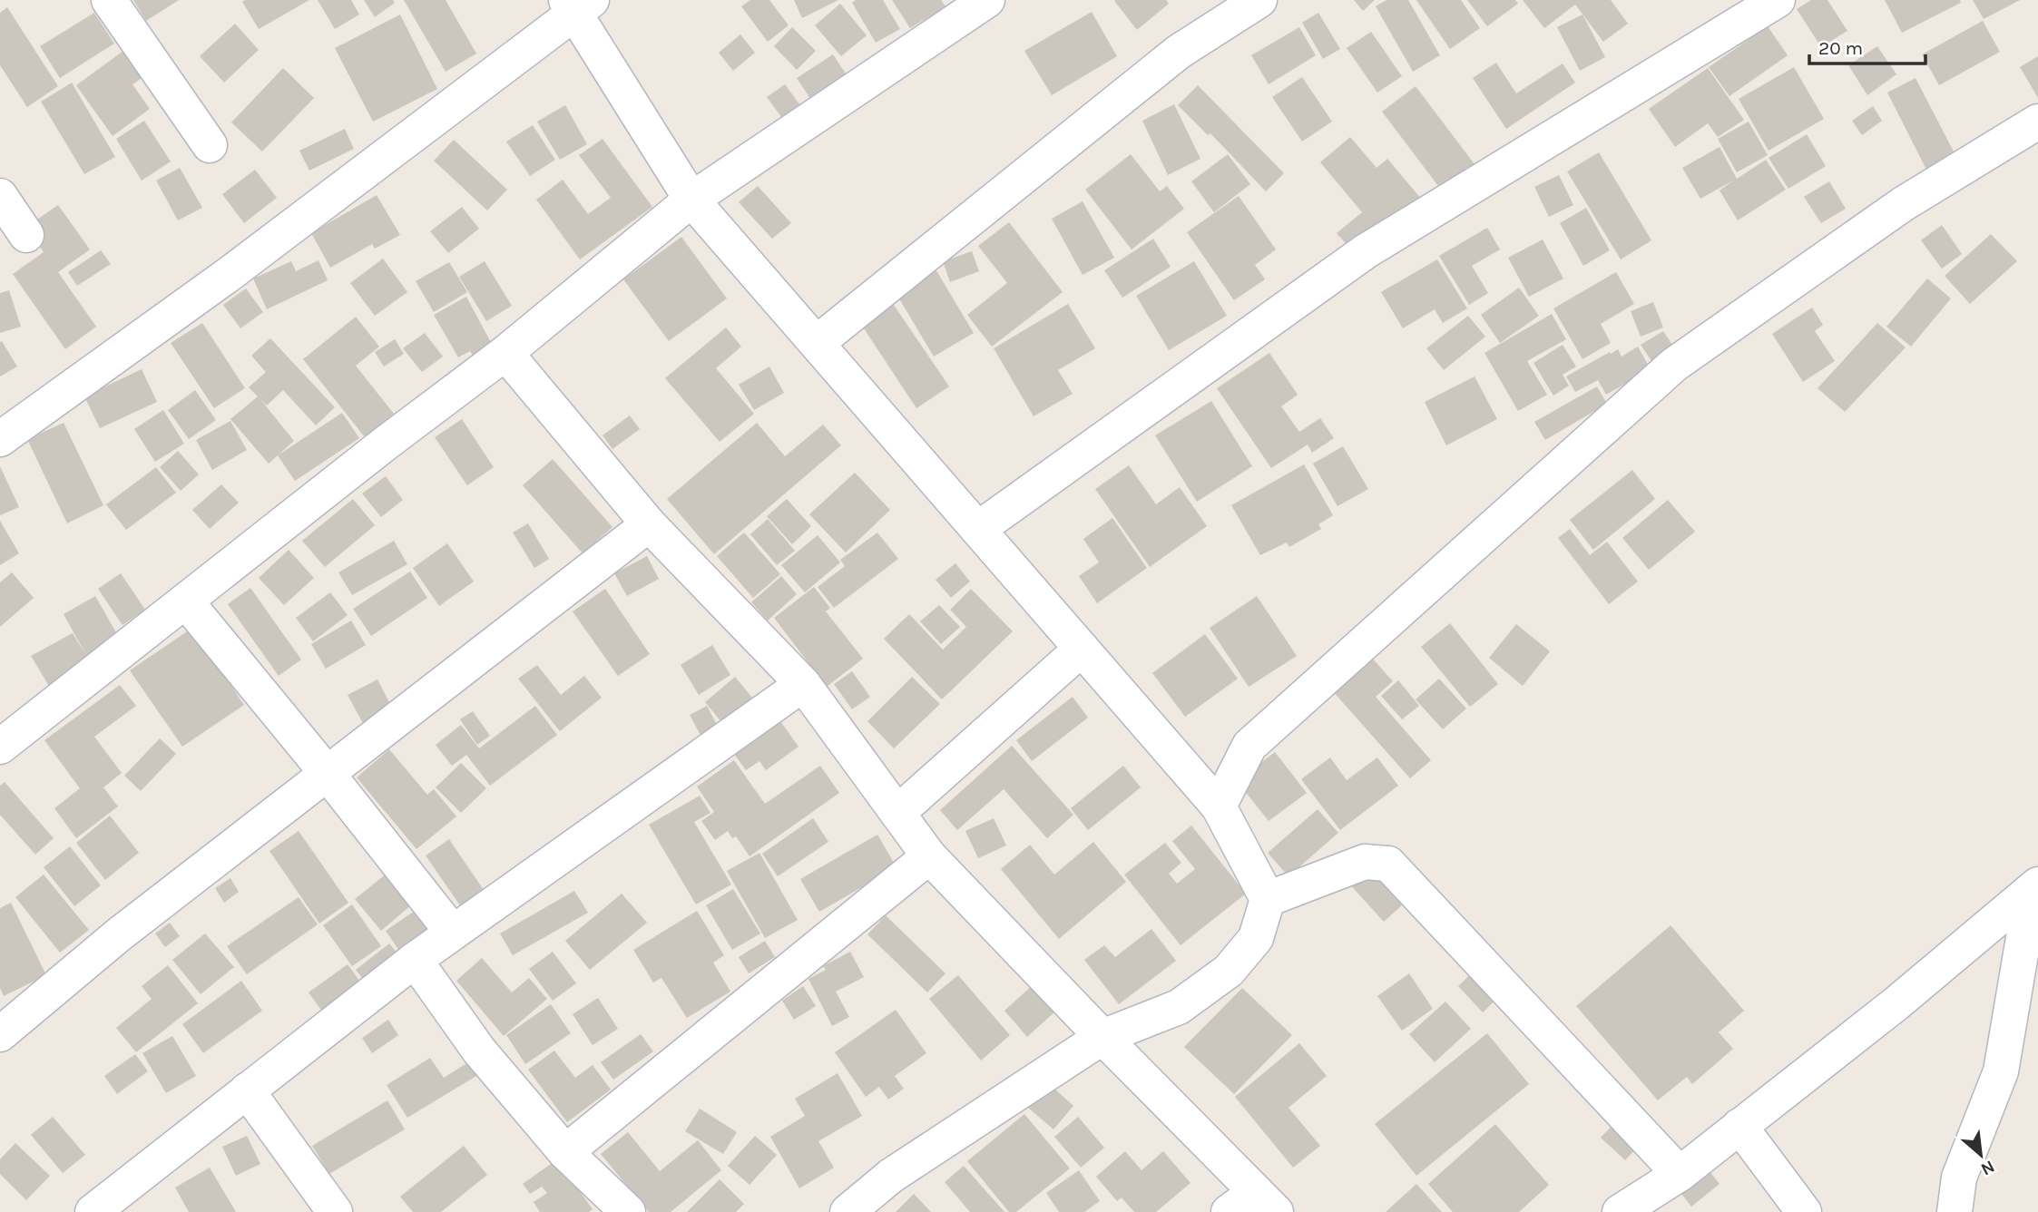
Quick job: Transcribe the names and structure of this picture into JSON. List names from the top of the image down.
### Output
{
  "scale_bar": "20 m",
  "north": "bottom right"
}
